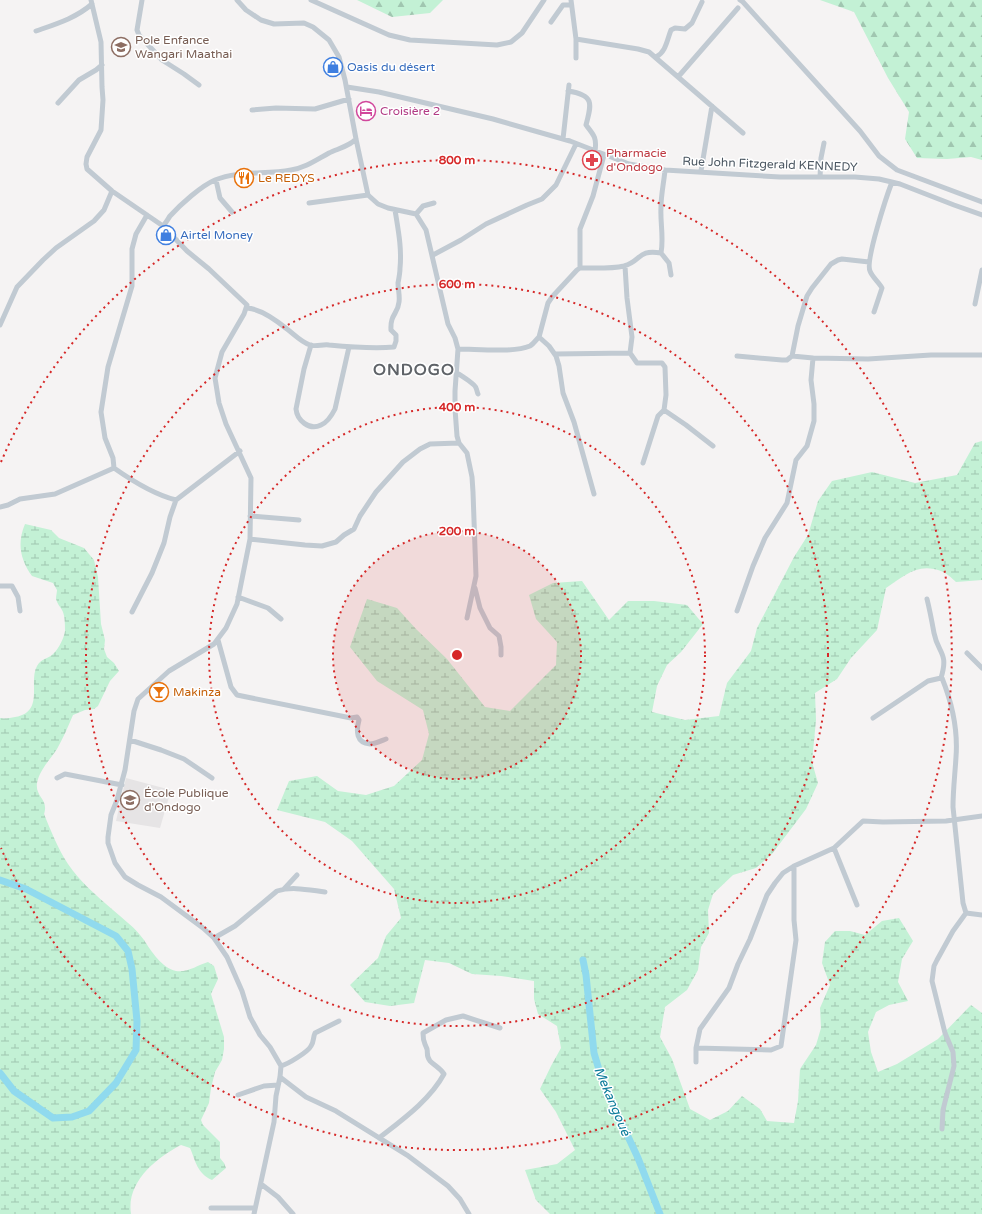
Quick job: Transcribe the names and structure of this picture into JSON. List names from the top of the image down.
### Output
{
  "streets": {
    "street": ["Rue John Fitzgerald KENNEDY"]
  },
  "districts": ["ONDOGO"],
  "water": ["Mekangoué"],
  "places": {
    "school or university": ["Pole Enfance Wangari Maathai", "École Publique d'Ondogo"],
    "shop": ["Oasis du désert", "Airtel Money"],
    "hotel": ["Croisière 2"],
    "pharmacy": ["Pharmacie d'Ondogo"],
    "restaurant": ["Le REDYS"],
    "bar": ["Makinza"]
  },
  "rings": [
    "800 m",
    "600 m",
    "400 m",
    "200 m"
  ]
}
